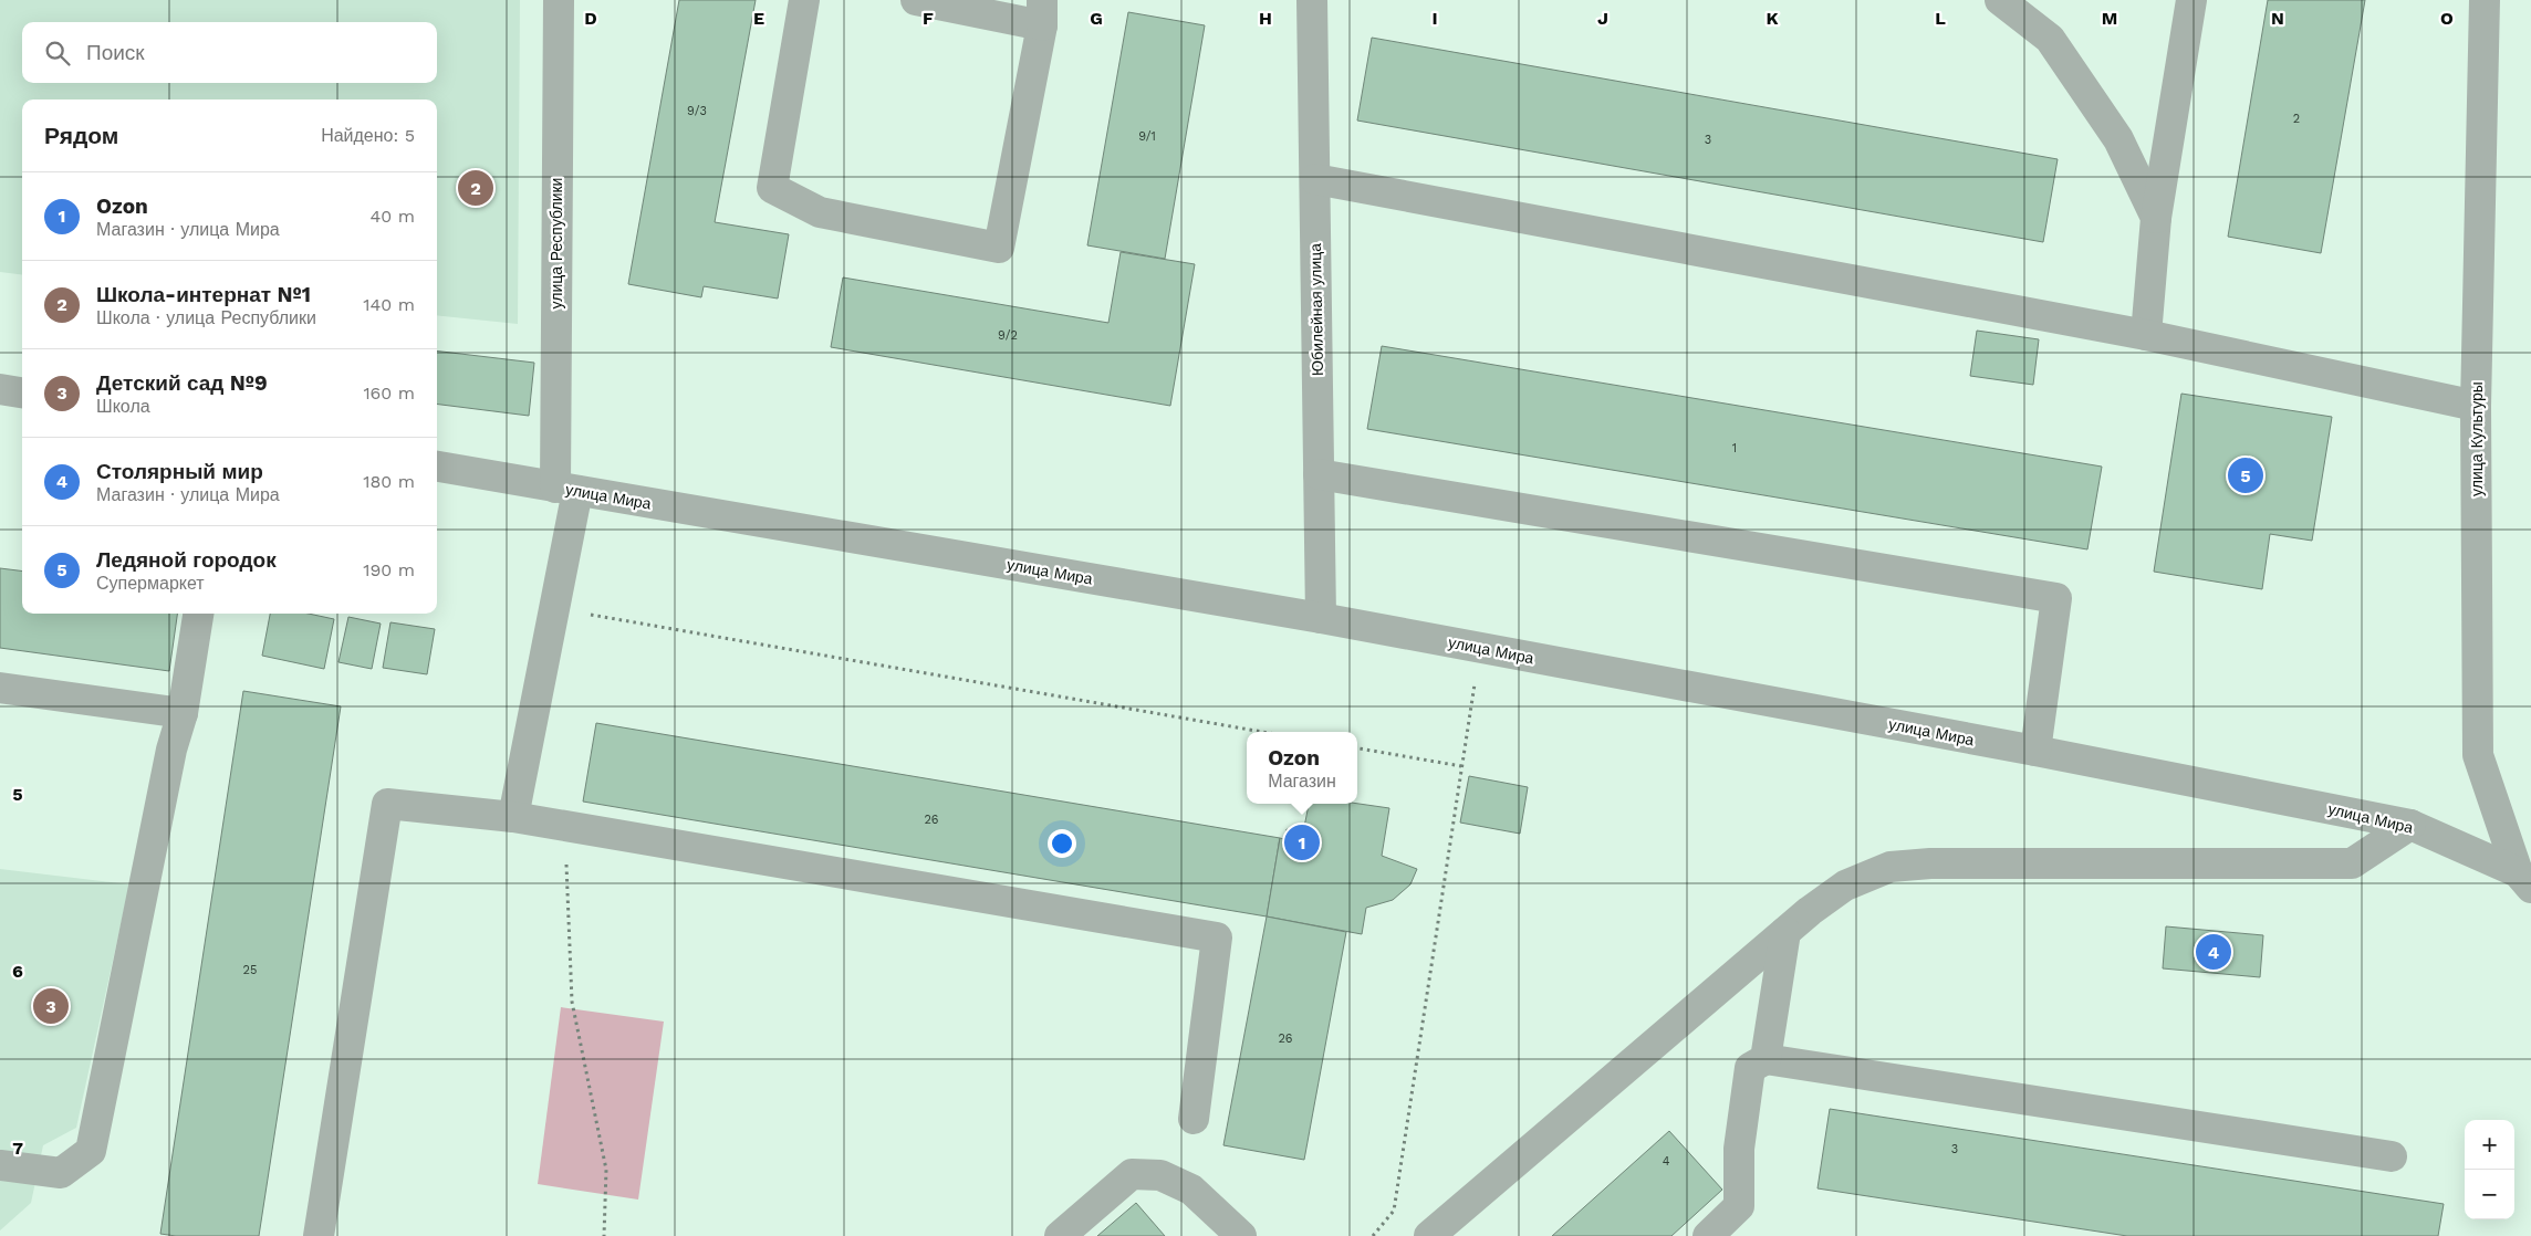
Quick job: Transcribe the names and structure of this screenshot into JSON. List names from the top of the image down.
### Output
{
  "streets": {
    "street": [
      "улица Республики",
      "Юбилейная улица",
      "улица Культуры",
      "улица Мира"
    ]
  },
  "crossings": [
    ["улица Республики", "улица Мира"],
    ["Юбилейная улица", "улица Мира"],
    ["улица Культуры", "улица Мира"]
  ],
  "house_numbers": [
    "9/3",
    "2",
    "9/1",
    "3",
    "9/2",
    "1",
    "26",
    "25",
    "26",
    "3",
    "4"
  ],
  "page": {
    "search": "Поиск",
    "heading": ["Рядом", "Найдено: 5"],
    "pins": [
      "2",
      "5",
      "1",
      "4",
      "3"
    ],
    "list": [
      {
        "mark": "1",
        "name": "Ozon",
        "note": "Магазин · улица Мира",
        "value": "40 m"
      },
      {
        "mark": "2",
        "name": "Школа-интернат №1",
        "note": "Школа · улица Республики",
        "value": "140 m"
      },
      {
        "mark": "3",
        "name": "Детский сад №9",
        "note": "Школа",
        "value": "160 m"
      },
      {
        "mark": "4",
        "name": "Столярный мир",
        "note": "Магазин · улица Мира",
        "value": "180 m"
      },
      {
        "mark": "5",
        "name": "Ледяной городок",
        "note": "Супермаркет",
        "value": "190 m"
      }
    ],
    "popup": ["Ozon", "Магазин"],
    "map_buttons": ["+", "−"]
  },
  "grid": {
    "columns": [
      "D",
      "E",
      "F",
      "G",
      "H",
      "I",
      "J",
      "K",
      "L",
      "M",
      "N",
      "O"
    ],
    "rows": ["5", "6", "7"]
  }
}
